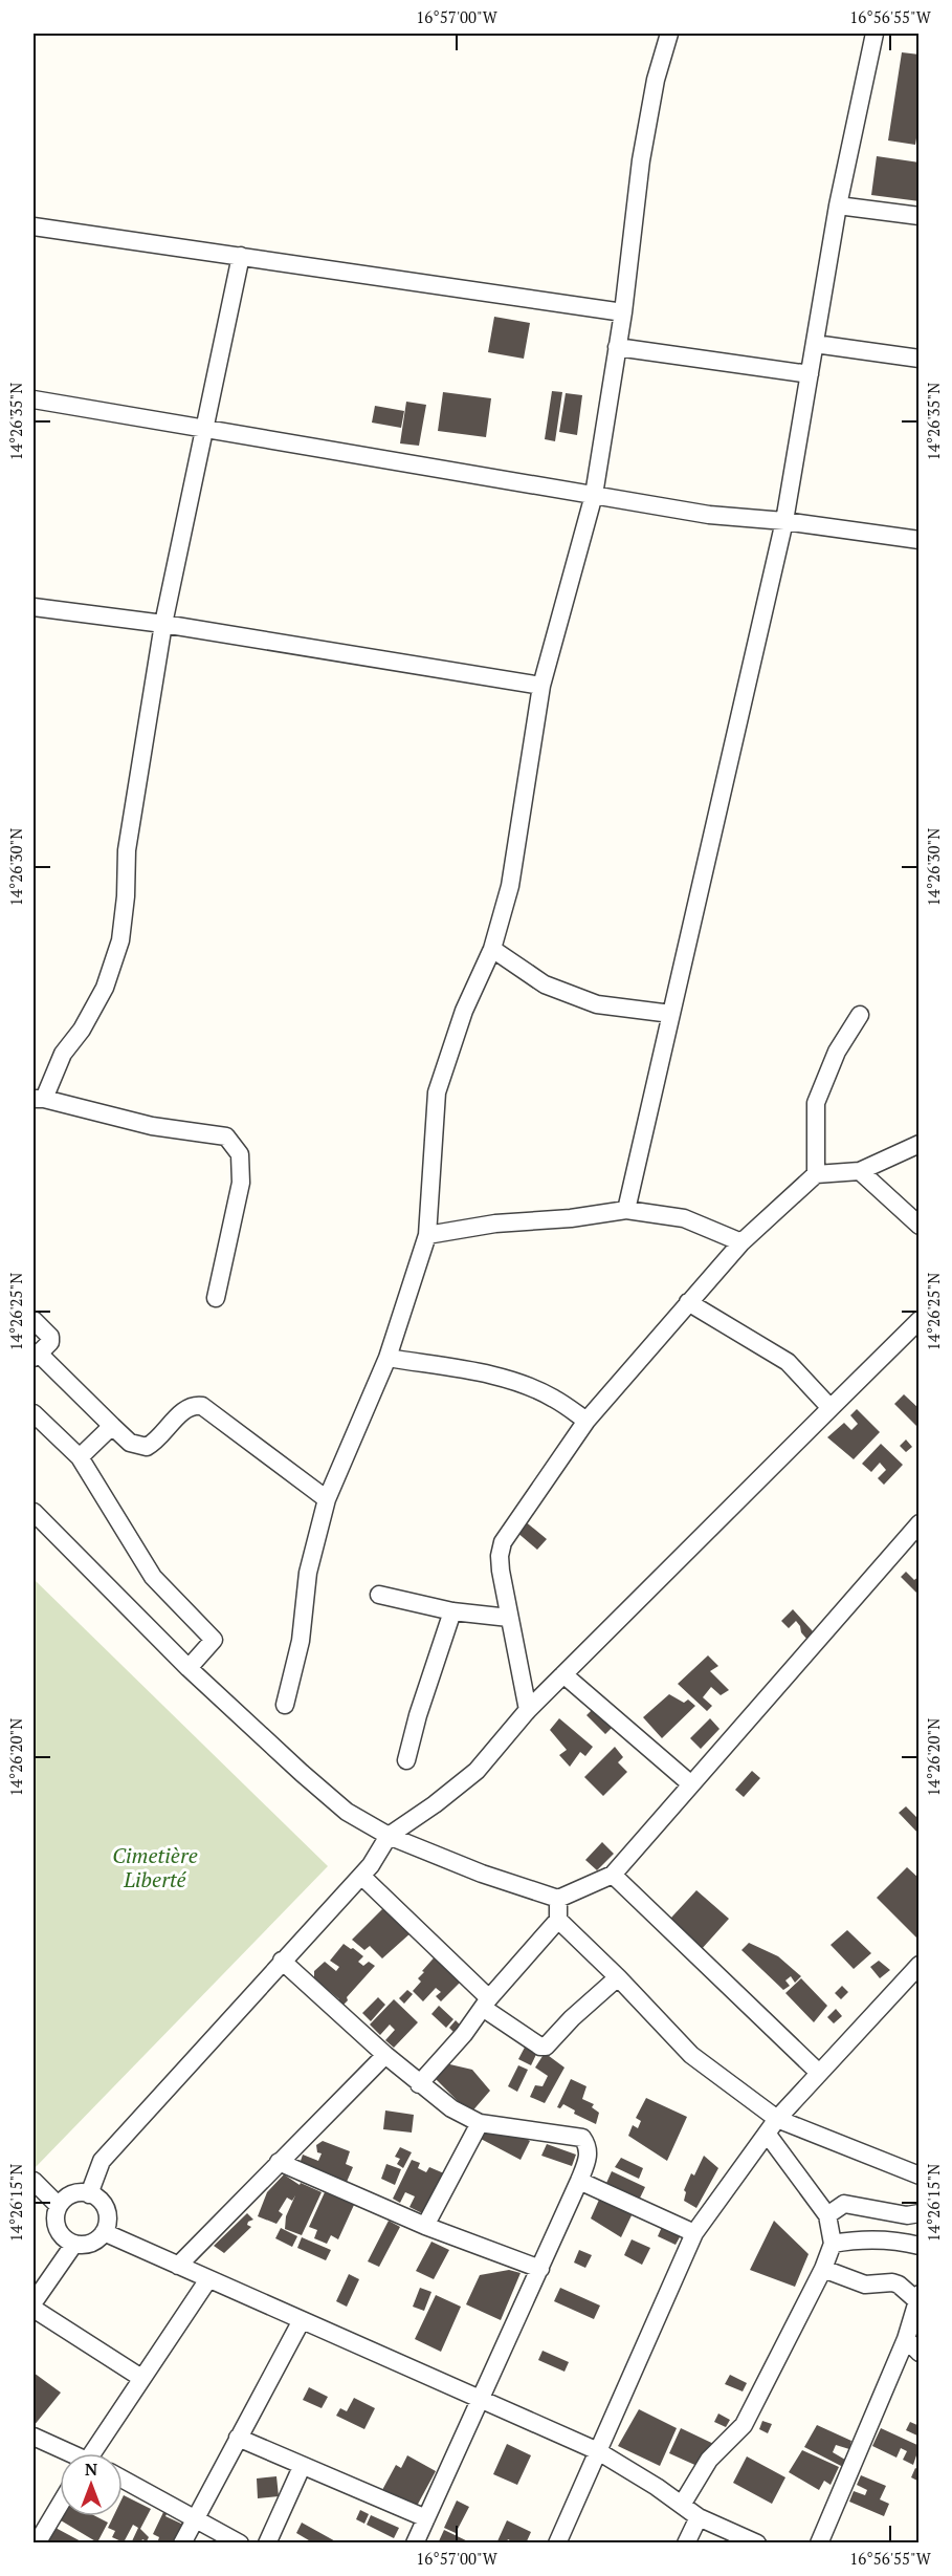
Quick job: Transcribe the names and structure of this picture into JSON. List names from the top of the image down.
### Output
{
  "parks": ["Cimetière Liberté"],
  "north": "top",
  "coordinates": [
    "16°57'00\"W",
    "16°56'55\"W",
    "14°26'35\"N",
    "14°26'30\"N",
    "14°26'25\"N",
    "14°26'20\"N",
    "14°26'15\"N"
  ]
}
